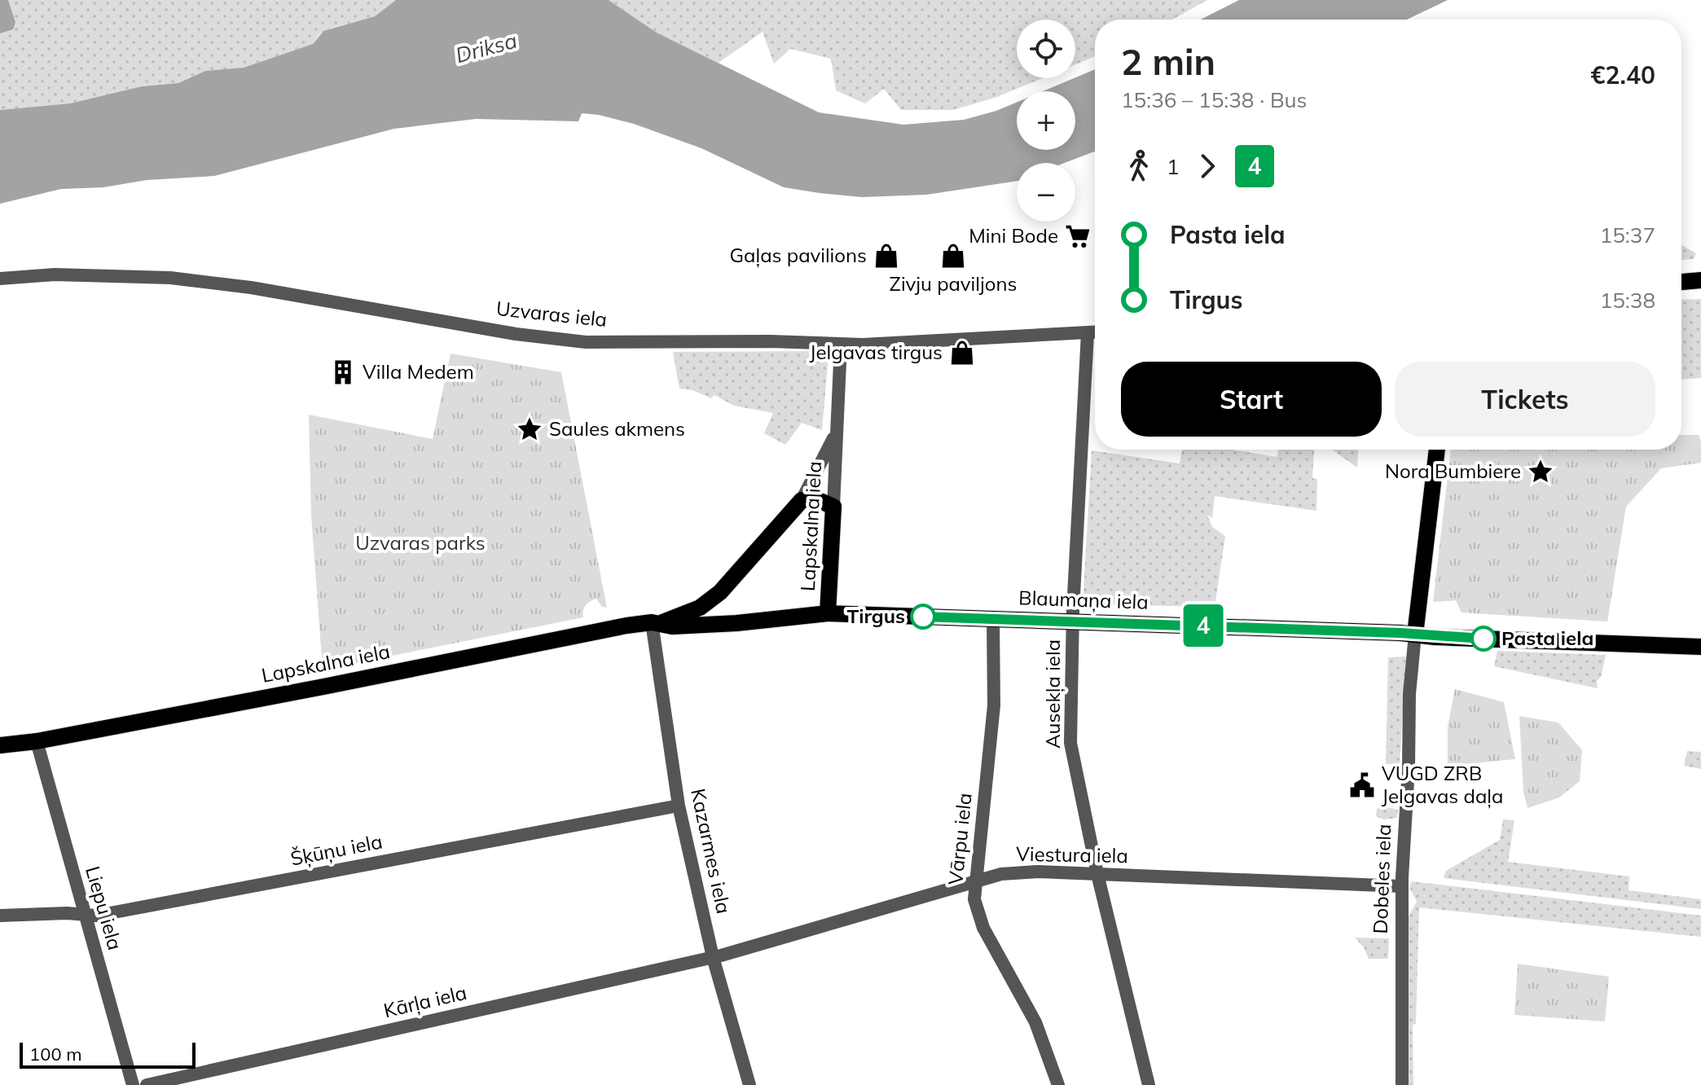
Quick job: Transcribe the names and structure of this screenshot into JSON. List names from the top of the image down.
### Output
{
  "streets": {
    "main road": ["Lapskalna iela", "Blaumaņa iela", "Dobeles iela"],
    "street": [
      "Uzvaras iela",
      "Ausekļa iela",
      "Vārpu iela",
      "Šķūņu iela",
      "Kazarmes iela",
      "Viestura iela",
      "Liepu iela",
      "Kārļa iela"
    ]
  },
  "crossings": [
    ["Uzvaras iela", "Lapskalna iela"],
    ["Uzvaras iela", "Ausekļa iela"],
    ["Lapskalna iela", "Blaumaņa iela"],
    ["Lapskalna iela", "Kazarmes iela"],
    ["Lapskalna iela", "Liepu iela"],
    ["Blaumaņa iela", "Ausekļa iela"],
    ["Blaumaņa iela", "Vārpu iela"],
    ["Blaumaņa iela", "Dobeles iela"],
    ["Ausekļa iela", "Viestura iela"],
    ["Vārpu iela", "Viestura iela"],
    ["Šķūņu iela", "Kazarmes iela"],
    ["Šķūņu iela", "Liepu iela"],
    ["Kazarmes iela", "Viestura iela"],
    ["Kazarmes iela", "Kārļa iela"],
    ["Viestura iela", "Dobeles iela"],
    ["Viestura iela", "Kārļa iela"]
  ],
  "water": ["Driksa"],
  "parks": ["Uzvaras parks"],
  "places": {
    "supermarket": ["Mini Bode"],
    "shop": ["Gaļas pavilions", "Zivju paviljons", "Jelgavas tirgus"],
    "building": ["Villa Medem"],
    "place": ["Saules akmens", "Nora Bumbiere"],
    "other": ["Tirgus", "Pasta iela"],
    "public building": ["VUGD ZRB Jelgavas daļa"]
  },
  "lines": ["bus line 4"],
  "scale_bar": "100 m",
  "page": {
    "on_map": "4",
    "map_buttons": ["+", "−"],
    "heading": ["2 min", "15:36 – 15:38 · Bus", "€2.40"],
    "legs": ["1", "4"],
    "list": [
      {
        "name": "Pasta iela",
        "value": "15:37"
      },
      {
        "name": "Tirgus",
        "value": "15:38"
      }
    ],
    "buttons": ["Start", "Tickets"],
    "scale": "100 m"
  }
}
